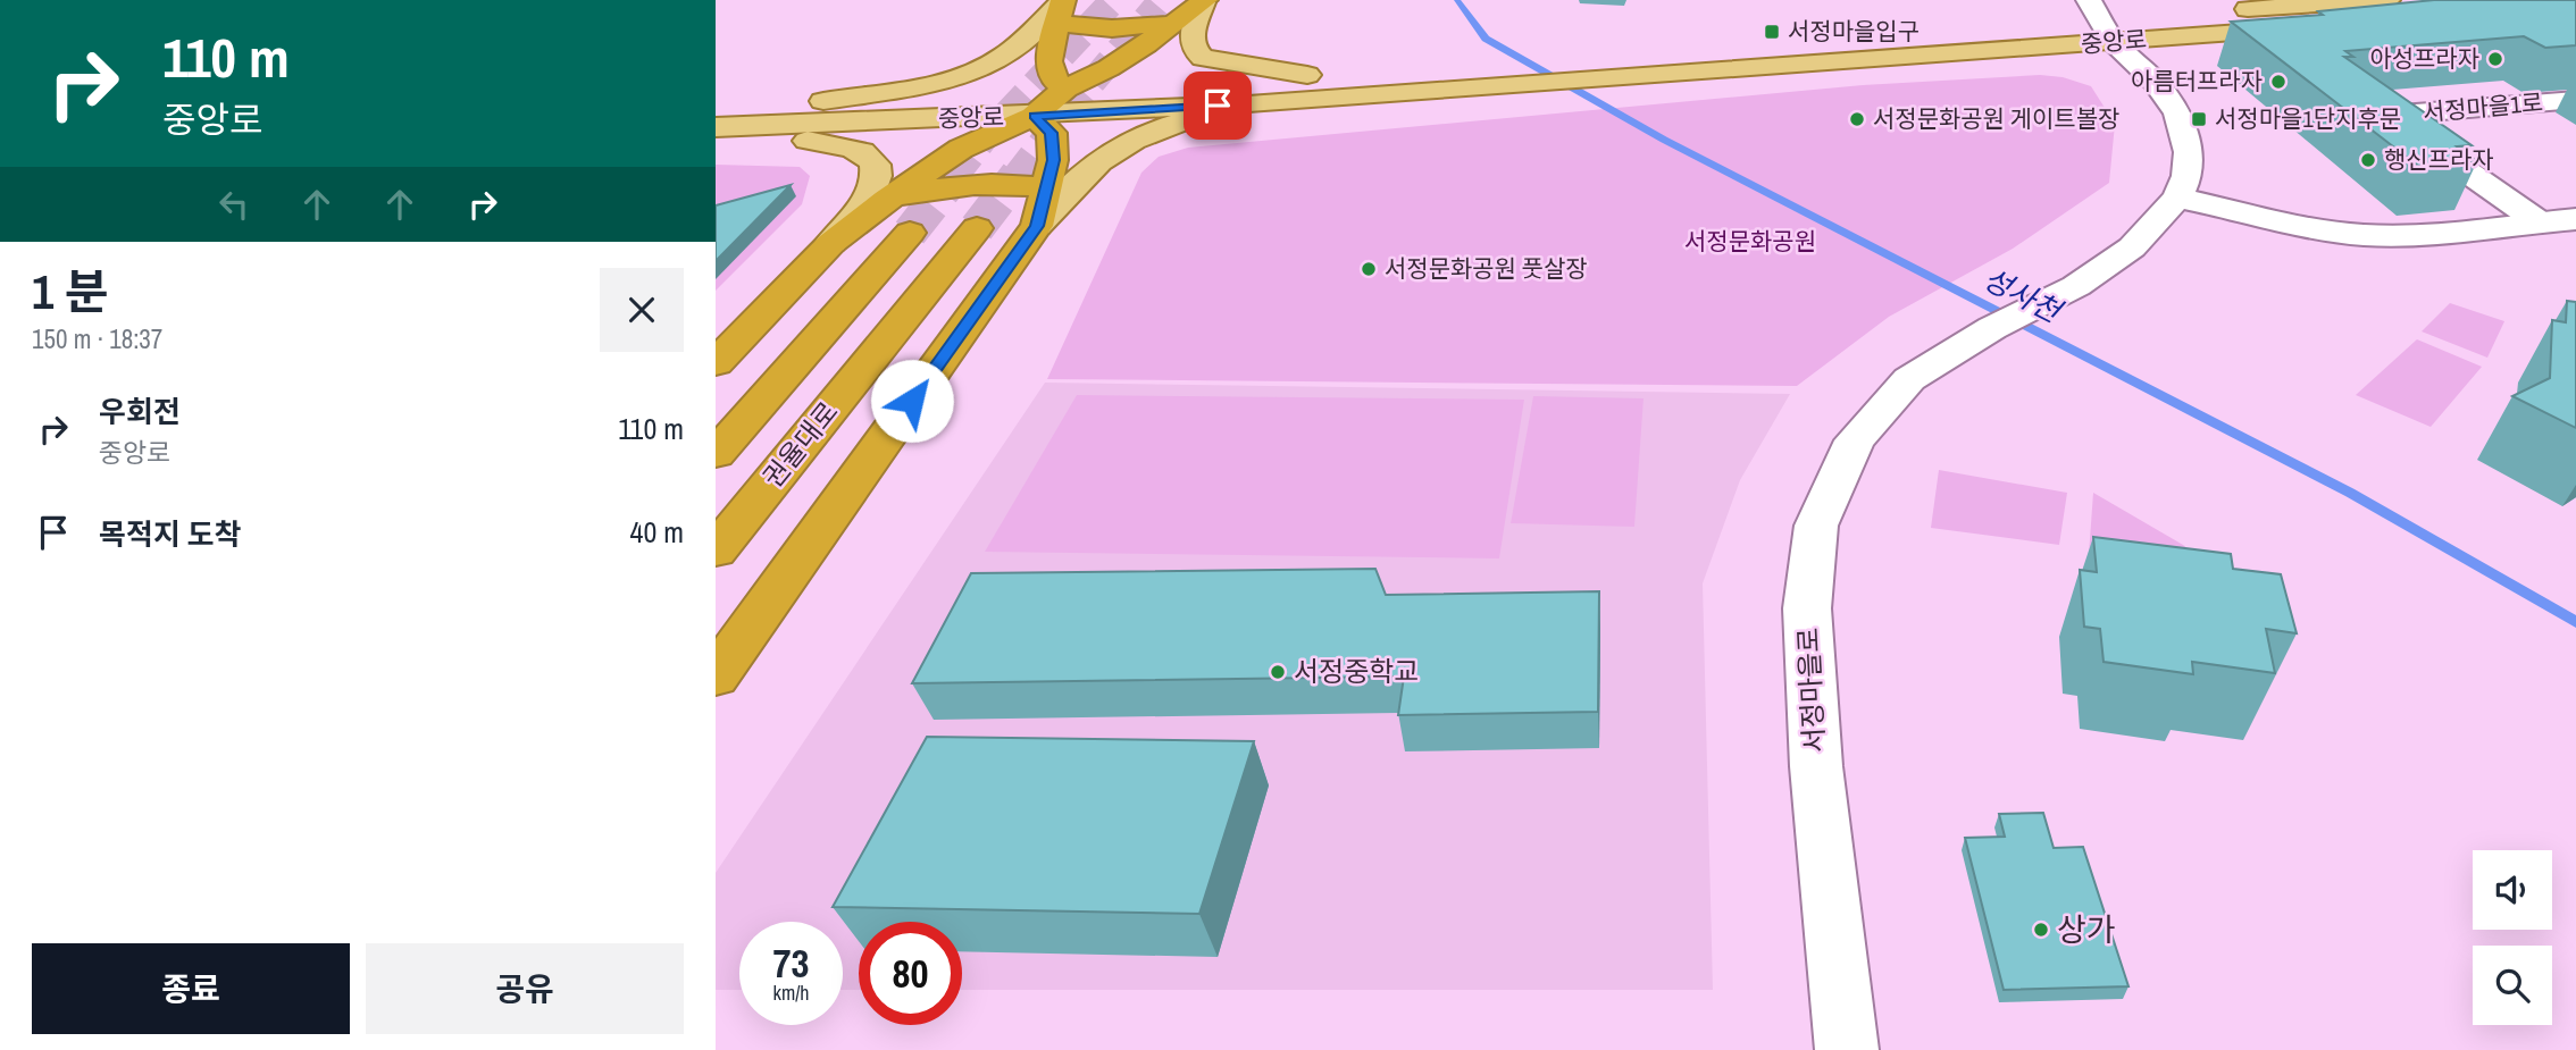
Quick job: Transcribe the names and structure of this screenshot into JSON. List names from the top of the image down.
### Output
{
  "streets": {
    "highway": ["권율대로"],
    "main road": ["중앙로", "서정마을1로", "서정마을로"]
  },
  "water": ["성사천"],
  "parks": ["서정문화공원"],
  "places": {
    "transit": ["서정마을입구", "서정마을1단지후문"],
    "other": [
      "아성프라자",
      "아름터프라자",
      "서정문화공원 게이트볼장",
      "행신프라자",
      "서정문화공원 풋살장",
      "서정중학교",
      "상가"
    ]
  },
  "page": {
    "turn": ["110 m", "중앙로"],
    "heading": ["1 분", "150 m · 18:37"],
    "list": [
      {
        "name": "우회전",
        "note": "중앙로",
        "value": "110 m"
      },
      {
        "name": "목적지 도착",
        "value": "40 m"
      }
    ],
    "speed": "73 km/h",
    "limit": "80",
    "buttons": ["종료", "공유"]
  }
}
